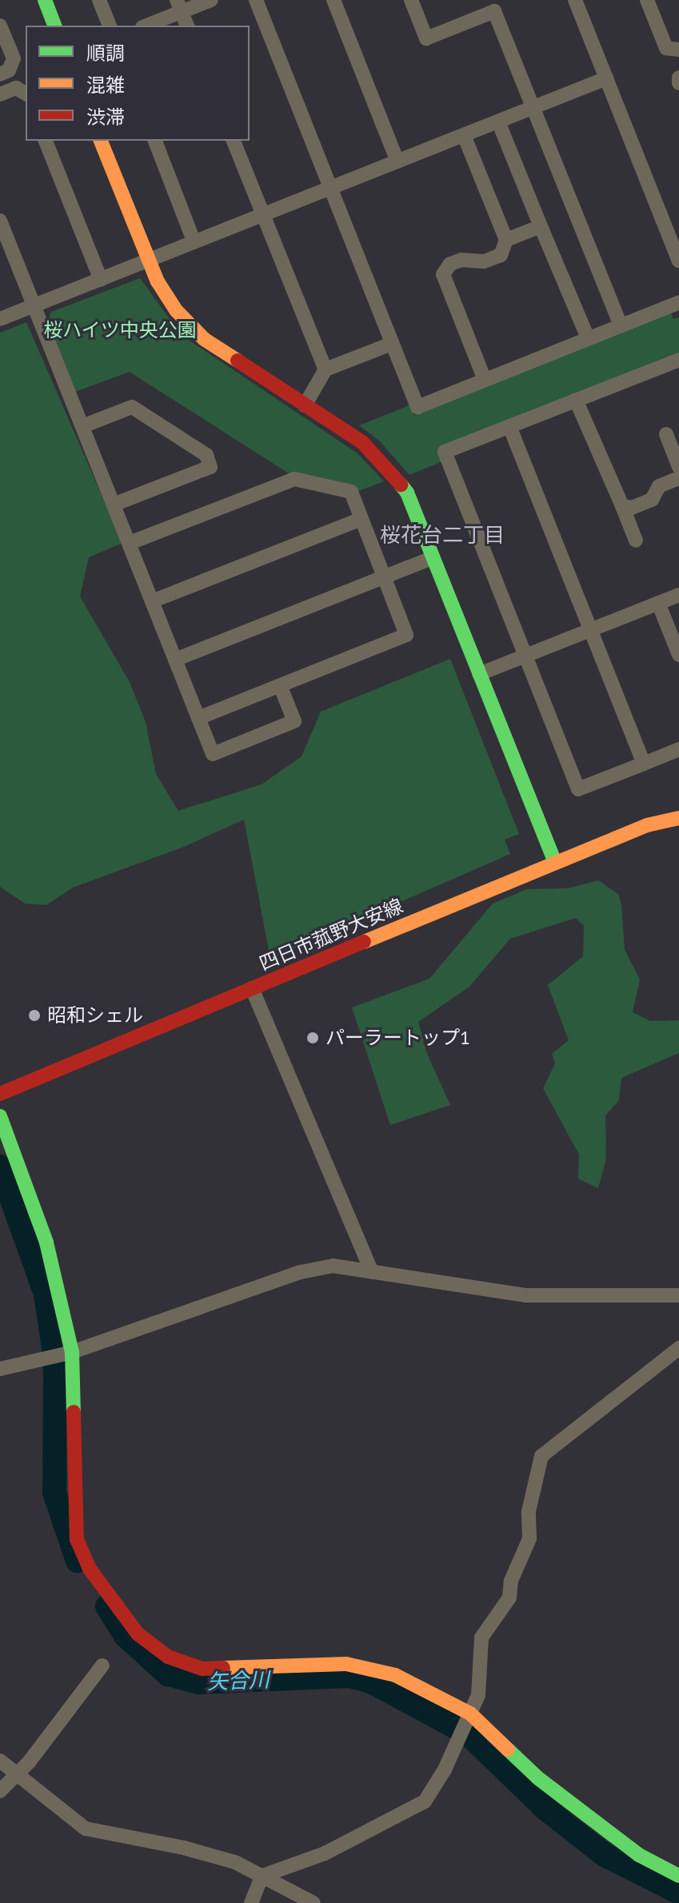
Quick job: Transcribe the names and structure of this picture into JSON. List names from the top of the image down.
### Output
{
  "streets": {
    "street": ["四日市菰野大安線"]
  },
  "districts": ["桜花台二丁目"],
  "water": ["矢合川"],
  "parks": ["桜ハイツ中央公園"],
  "places": ["昭和シェル", "パーラートップ1"],
  "legend": ["順調", "混雑", "渋滞"]
}
